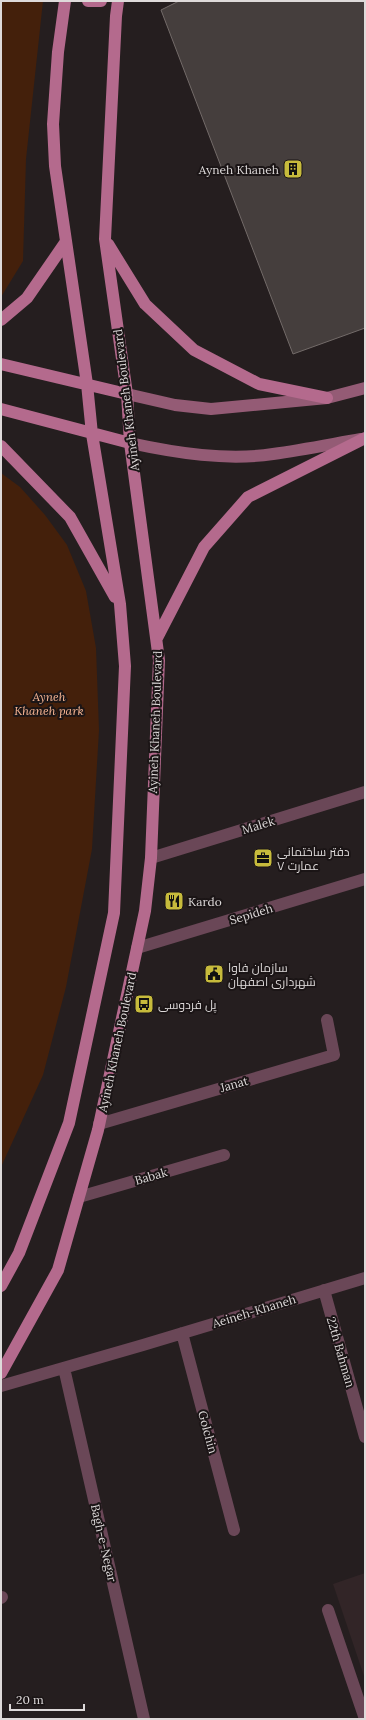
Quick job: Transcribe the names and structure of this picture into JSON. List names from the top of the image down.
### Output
{
  "streets": {
    "main road": ["Ayineh Khaneh Boulevard"],
    "street": [
      "Malek",
      "Sepideh",
      "Janat",
      "Babak",
      "Aeineh-Khaneh",
      "22th Bahman",
      "Golchin",
      "Bagh-e-Negar"
    ]
  },
  "crossings": [
    ["Ayineh Khaneh Boulevard", "Malek"],
    ["Ayineh Khaneh Boulevard", "Sepideh"],
    ["Ayineh Khaneh Boulevard", "Janat"],
    ["Ayineh Khaneh Boulevard", "Babak"],
    ["Aeineh-Khaneh", "22th Bahman"],
    ["Aeineh-Khaneh", "Golchin"],
    ["Aeineh-Khaneh", "Bagh-e-Negar"]
  ],
  "parks": ["Ayneh Khaneh park"],
  "places": {
    "building": ["Ayneh Khaneh"],
    "office": ["دفتر ساختمانی عمارت ۷"],
    "restaurant": ["Kardo"],
    "public building": ["سازمان فاوا شهرداری اصفهان"],
    "bus stop": ["پل فردوسی"]
  },
  "scale_bar": "20 m"
}
